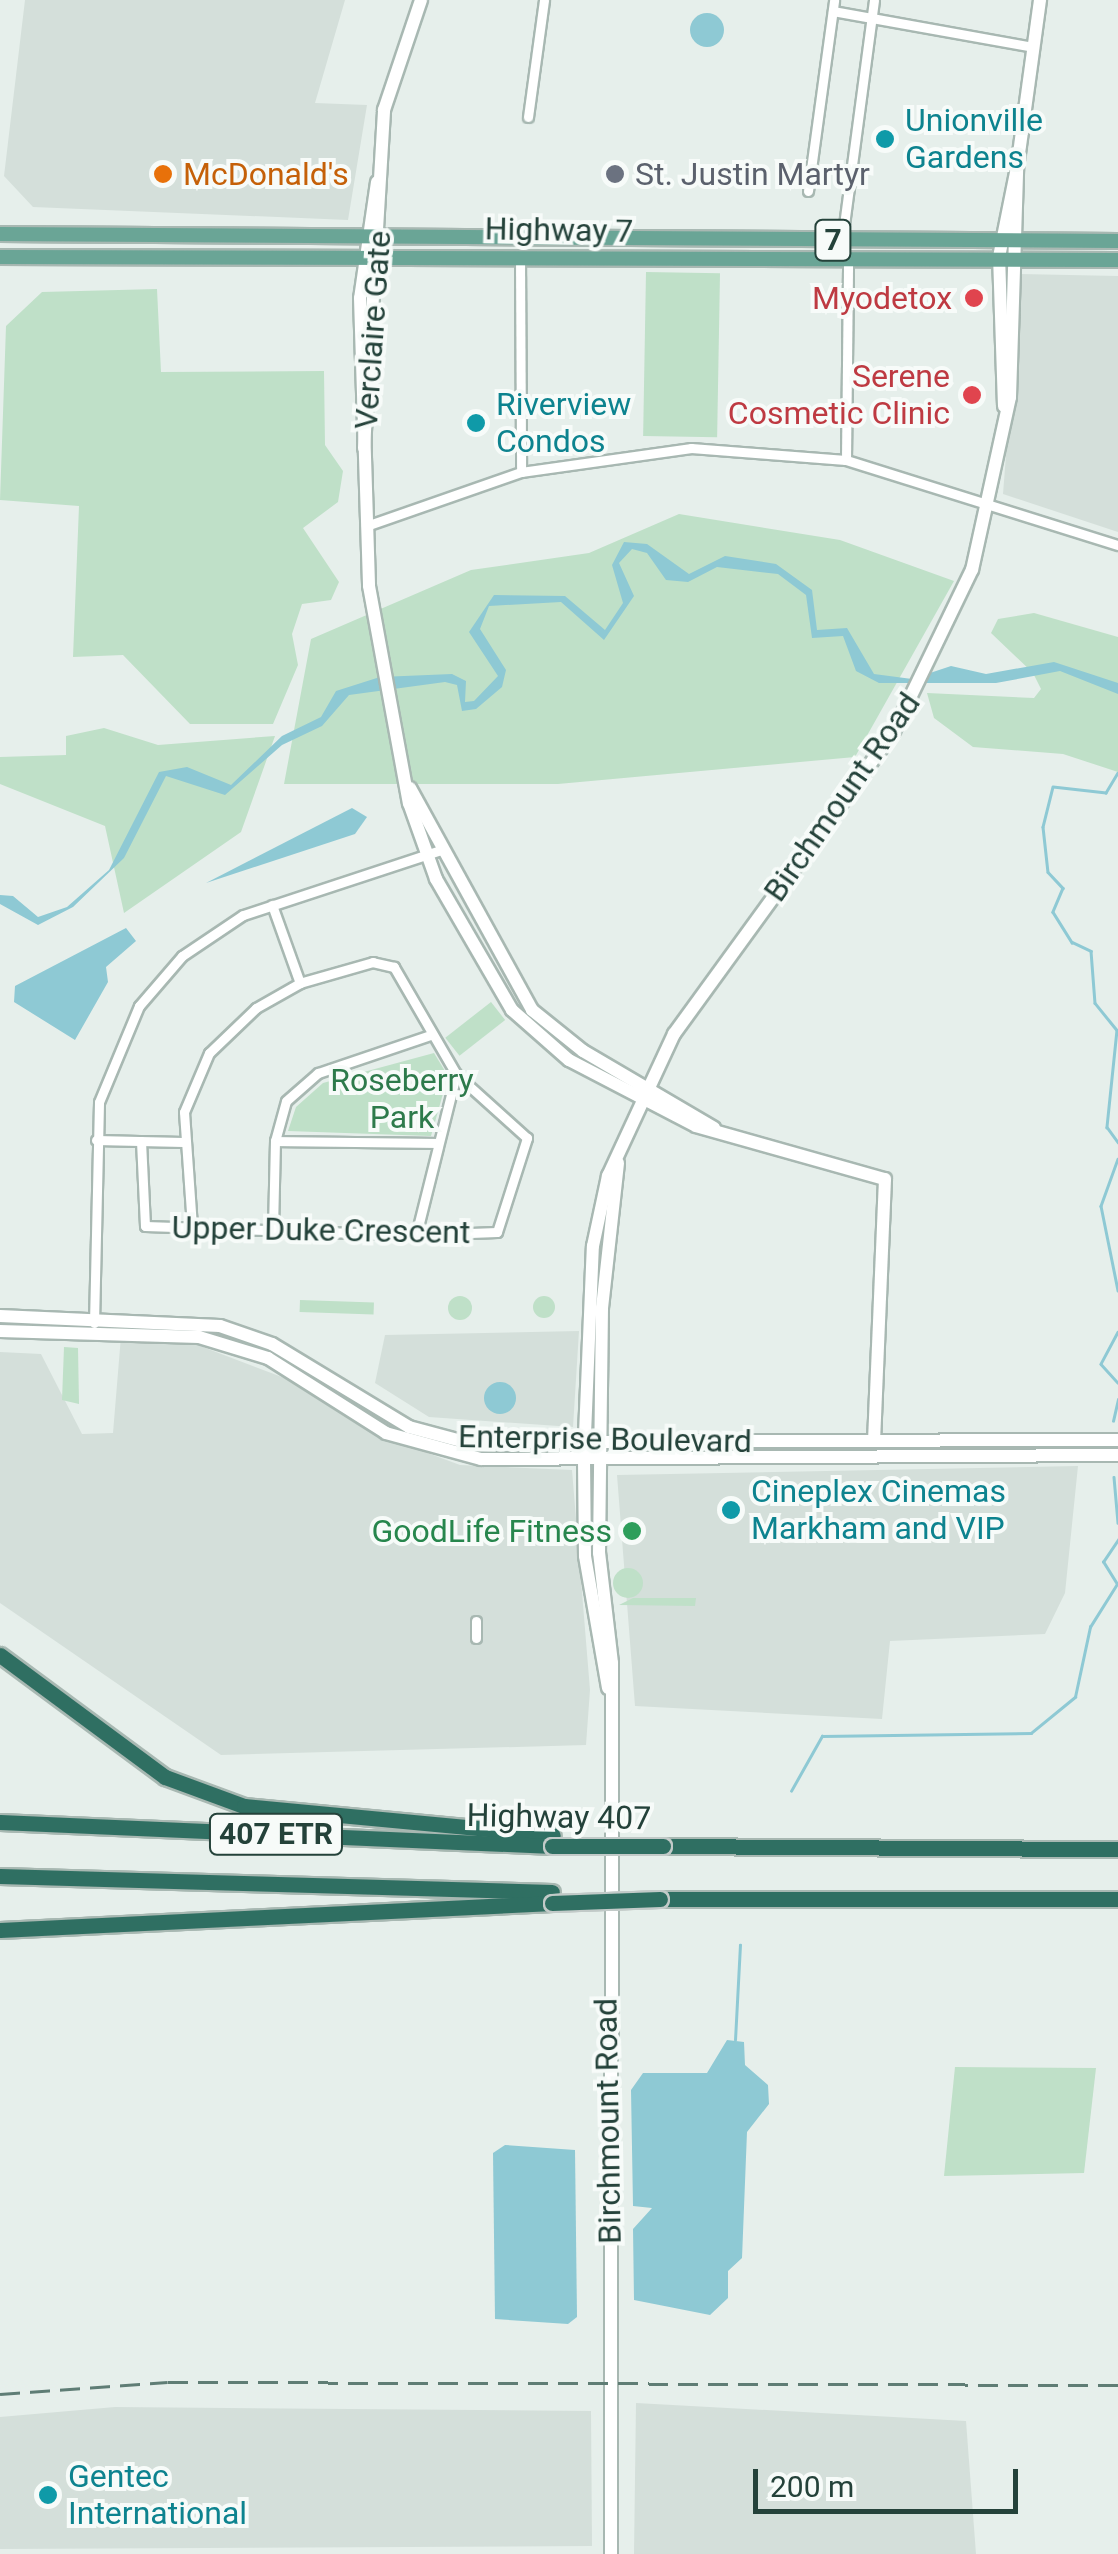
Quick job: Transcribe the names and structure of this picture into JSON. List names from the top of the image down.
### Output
{
  "streets": {
    "highway": ["Highway 407", "407 ETR"],
    "main road": [
      "Highway 7",
      "7",
      "Verclaire Gate",
      "Birchmount Road",
      "Enterprise Boulevard"
    ],
    "street": ["Upper Duke Crescent"]
  },
  "crossings": [
    ["Highway 7", "Verclaire Gate"],
    ["Highway 7", "Birchmount Road"],
    ["Birchmount Road", "Enterprise Boulevard"]
  ],
  "parks": ["Roseberry Park"],
  "places": [
    "Unionville Gardens",
    "McDonald's",
    "St. Justin Martyr",
    "Myodetox",
    "Serene Cosmetic Clinic",
    "Riverview Condos",
    "Cineplex Cinemas Markham and VIP",
    "GoodLife Fitness",
    "Gentec International"
  ],
  "scale_bar": "200 m"
}
